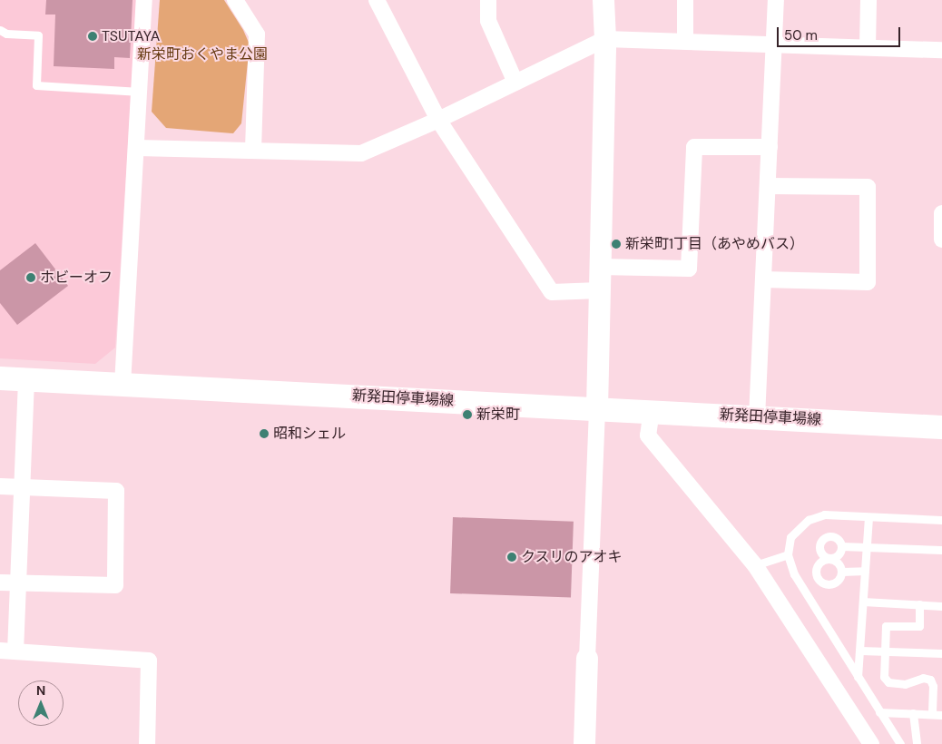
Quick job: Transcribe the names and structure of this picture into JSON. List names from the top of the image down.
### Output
{
  "streets": {
    "main road": ["新発田停車場線"]
  },
  "parks": ["新栄町おくやま公園"],
  "places": [
    "TSUTAYA",
    "新栄町1丁目（あやめバス）",
    "ホビーオフ",
    "新栄町",
    "昭和シェル",
    "クスリのアオキ"
  ],
  "scale_bar": "50 m",
  "north": "top"
}
